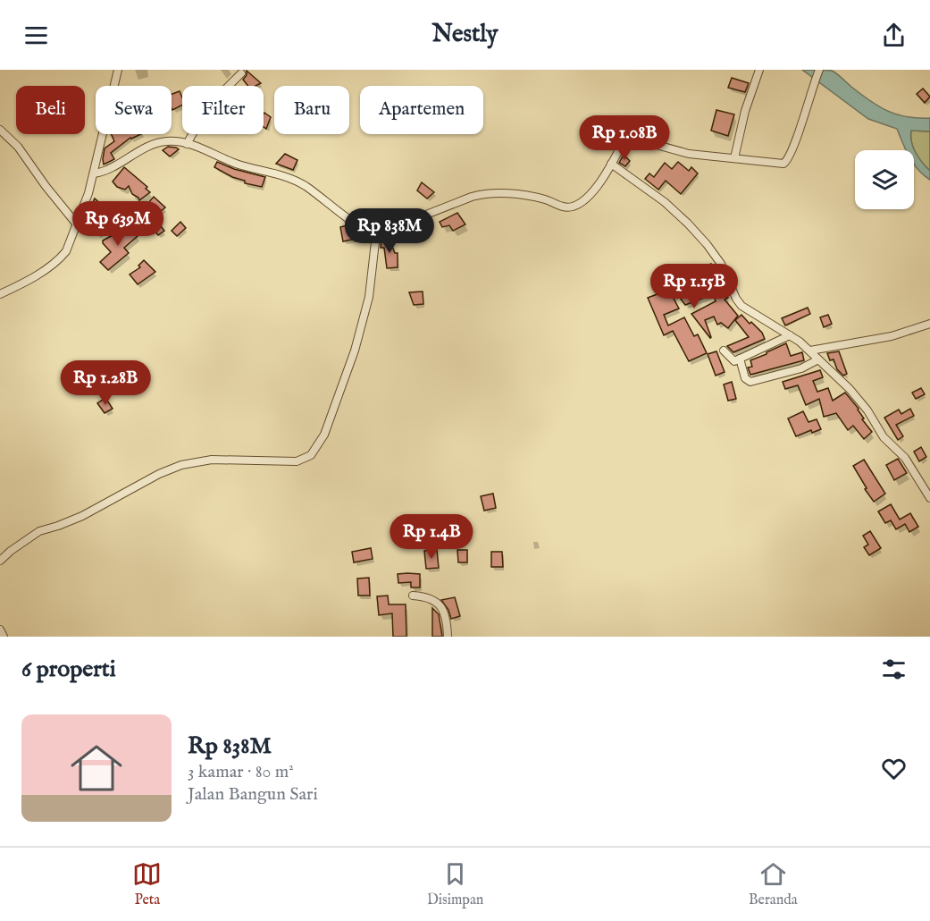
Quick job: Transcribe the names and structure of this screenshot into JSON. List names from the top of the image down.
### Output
{
  "page": {
    "header": "Nestly",
    "chip": [
      "Beli",
      "Sewa",
      "Filter",
      "Baru",
      "Apartemen"
    ],
    "price": [
      "Rp 1.08B",
      "Rp 639M",
      "Rp 838M",
      "Rp 1.15B",
      "Rp 1.28B",
      "Rp 1.4B"
    ],
    "heading": "6 properti",
    "list": [
      {
        "name": "Rp 838M",
        "note": "3 kamar · 80 m² · Jalan Bangun Sari"
      }
    ],
    "tabs": ["Peta", "Disimpan", "Beranda"]
  }
}
